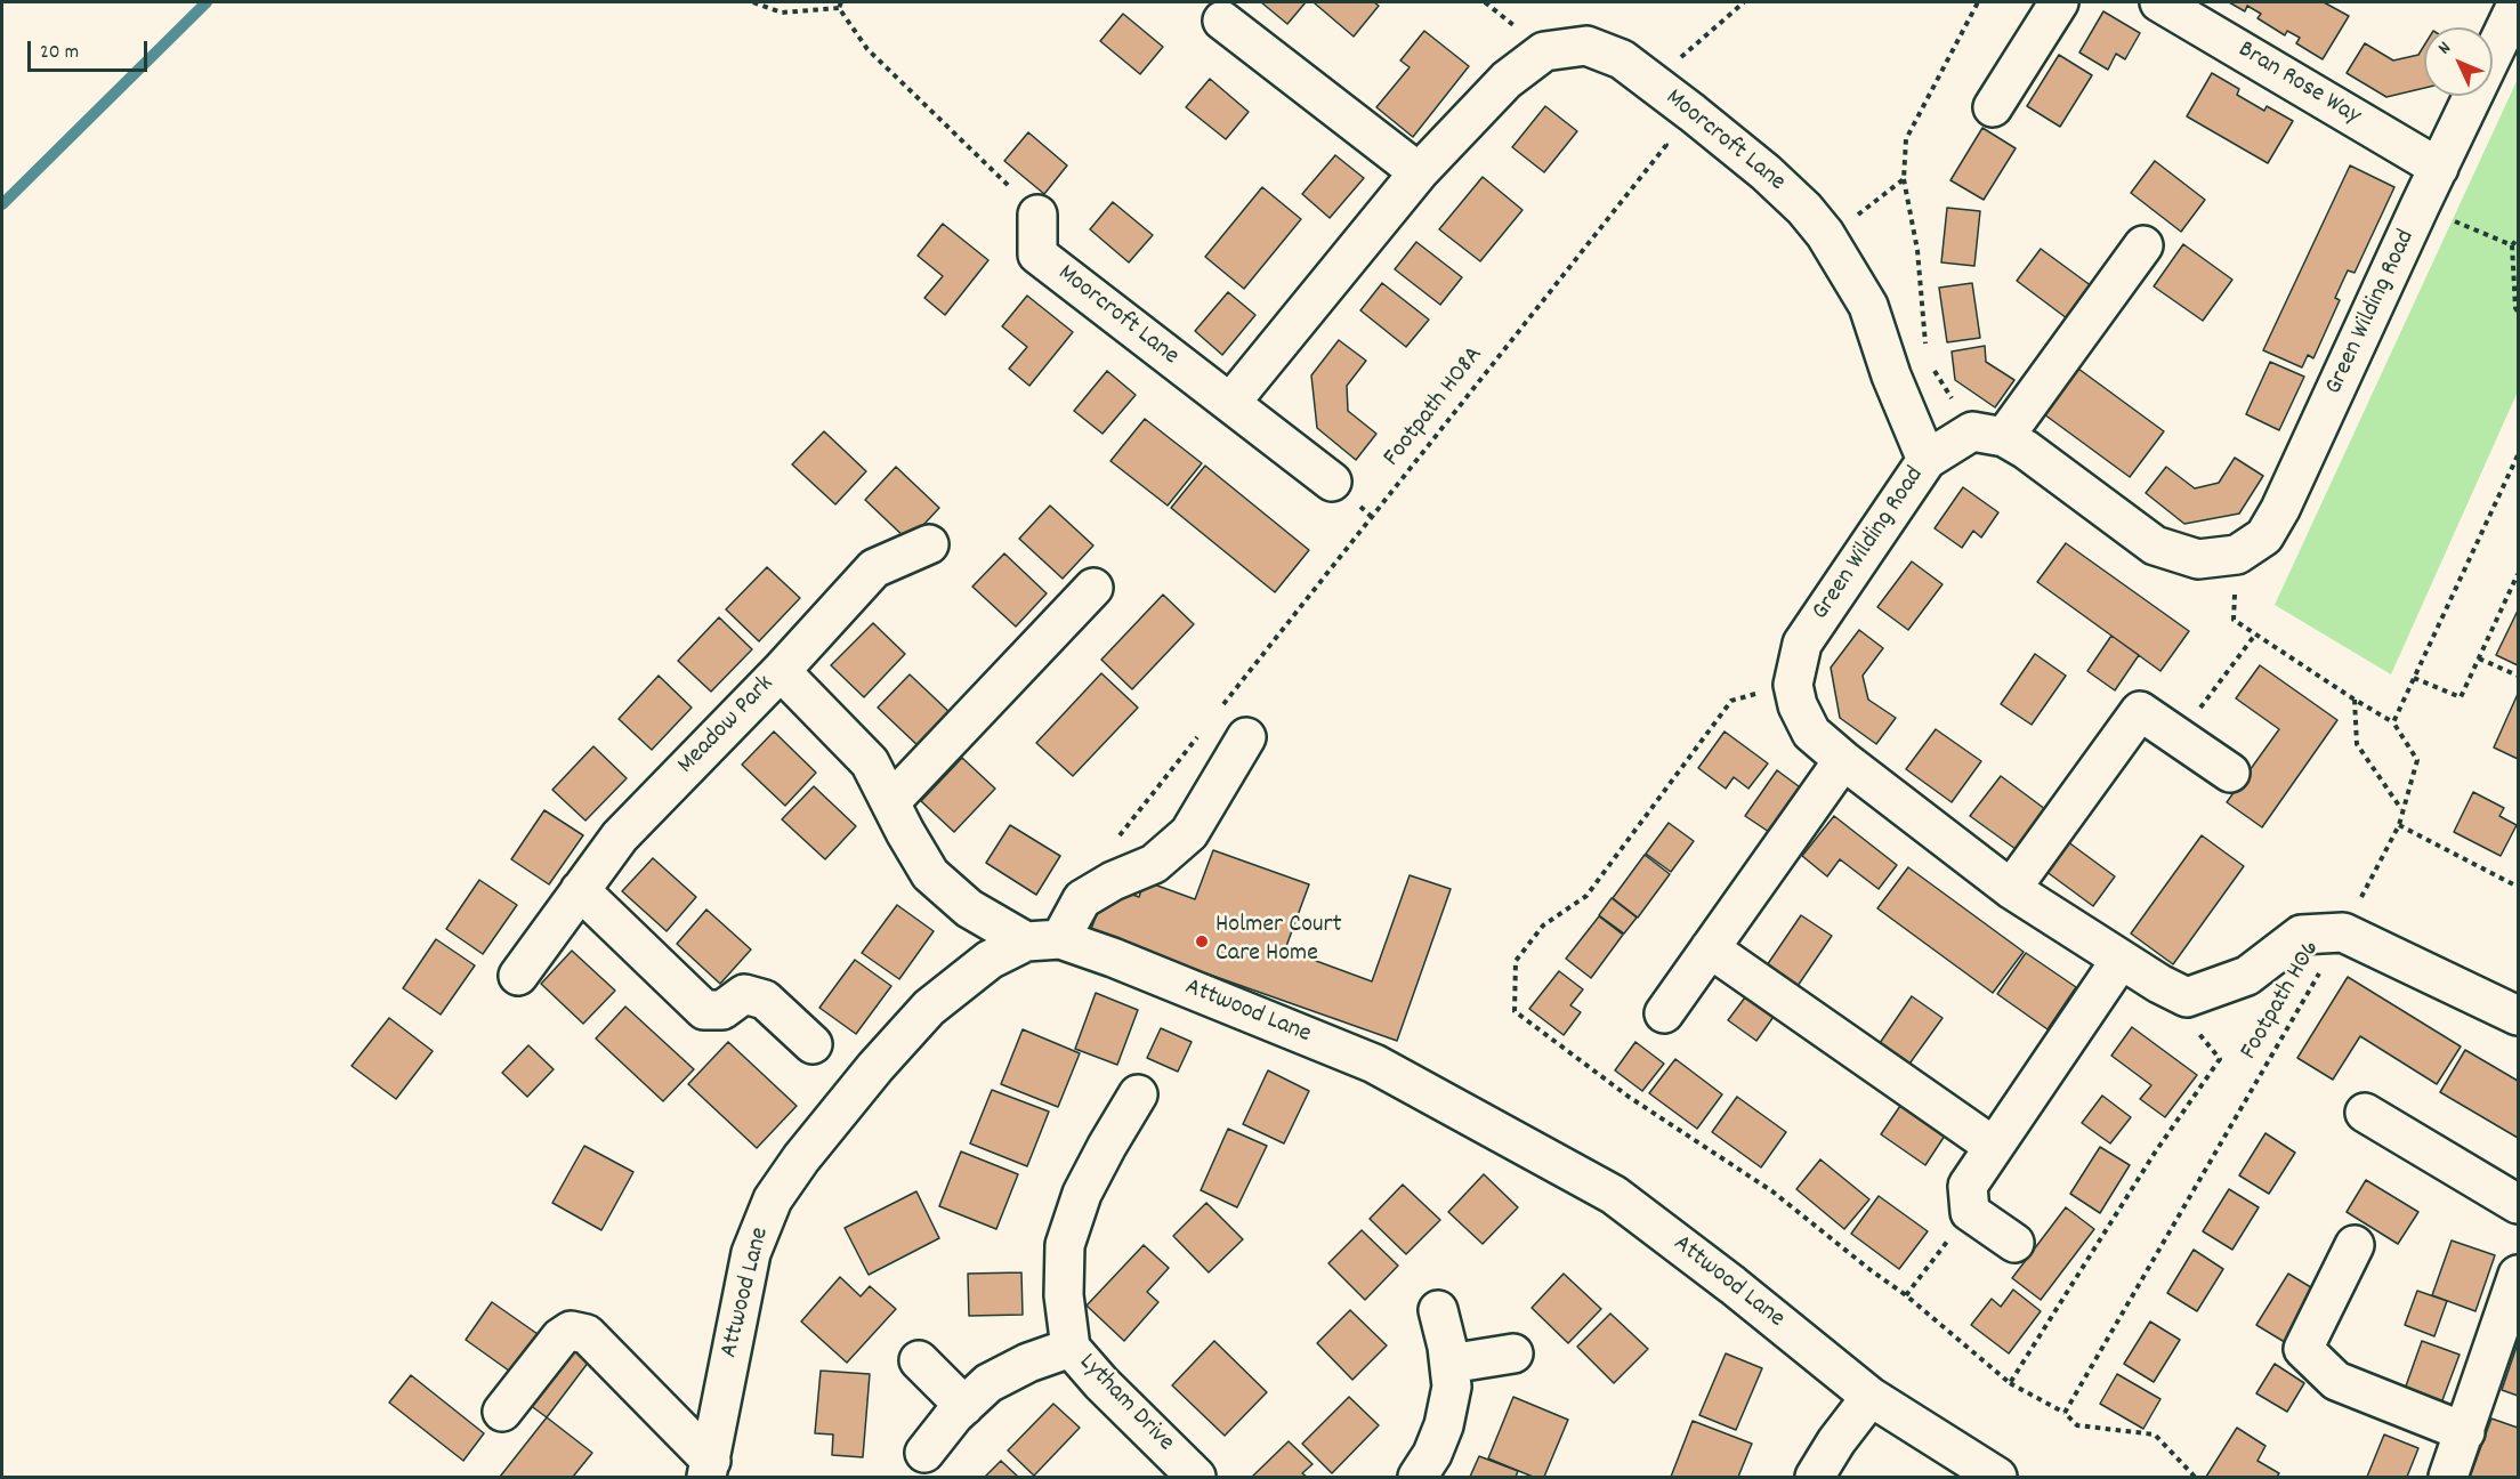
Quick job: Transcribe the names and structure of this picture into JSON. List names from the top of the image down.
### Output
{
  "streets": {
    "street": [
      "Bran Rose Way",
      "Moorcroft Lane",
      "Green Wilding Road",
      "Meadow Park",
      "Attwood Lane",
      "Lytham Drive"
    ],
    "path": ["Footpath HO8A", "Footpath HO6"]
  },
  "crossings": [
    ["Bran Rose Way", "Green Wilding Road"],
    ["Moorcroft Lane", "Green Wilding Road"],
    ["Green Wilding Road", "Footpath HO6"],
    ["Meadow Park", "Attwood Lane"]
  ],
  "places": ["Holmer Court Care Home"],
  "scale_bar": "20 m",
  "north": "top left"
}
